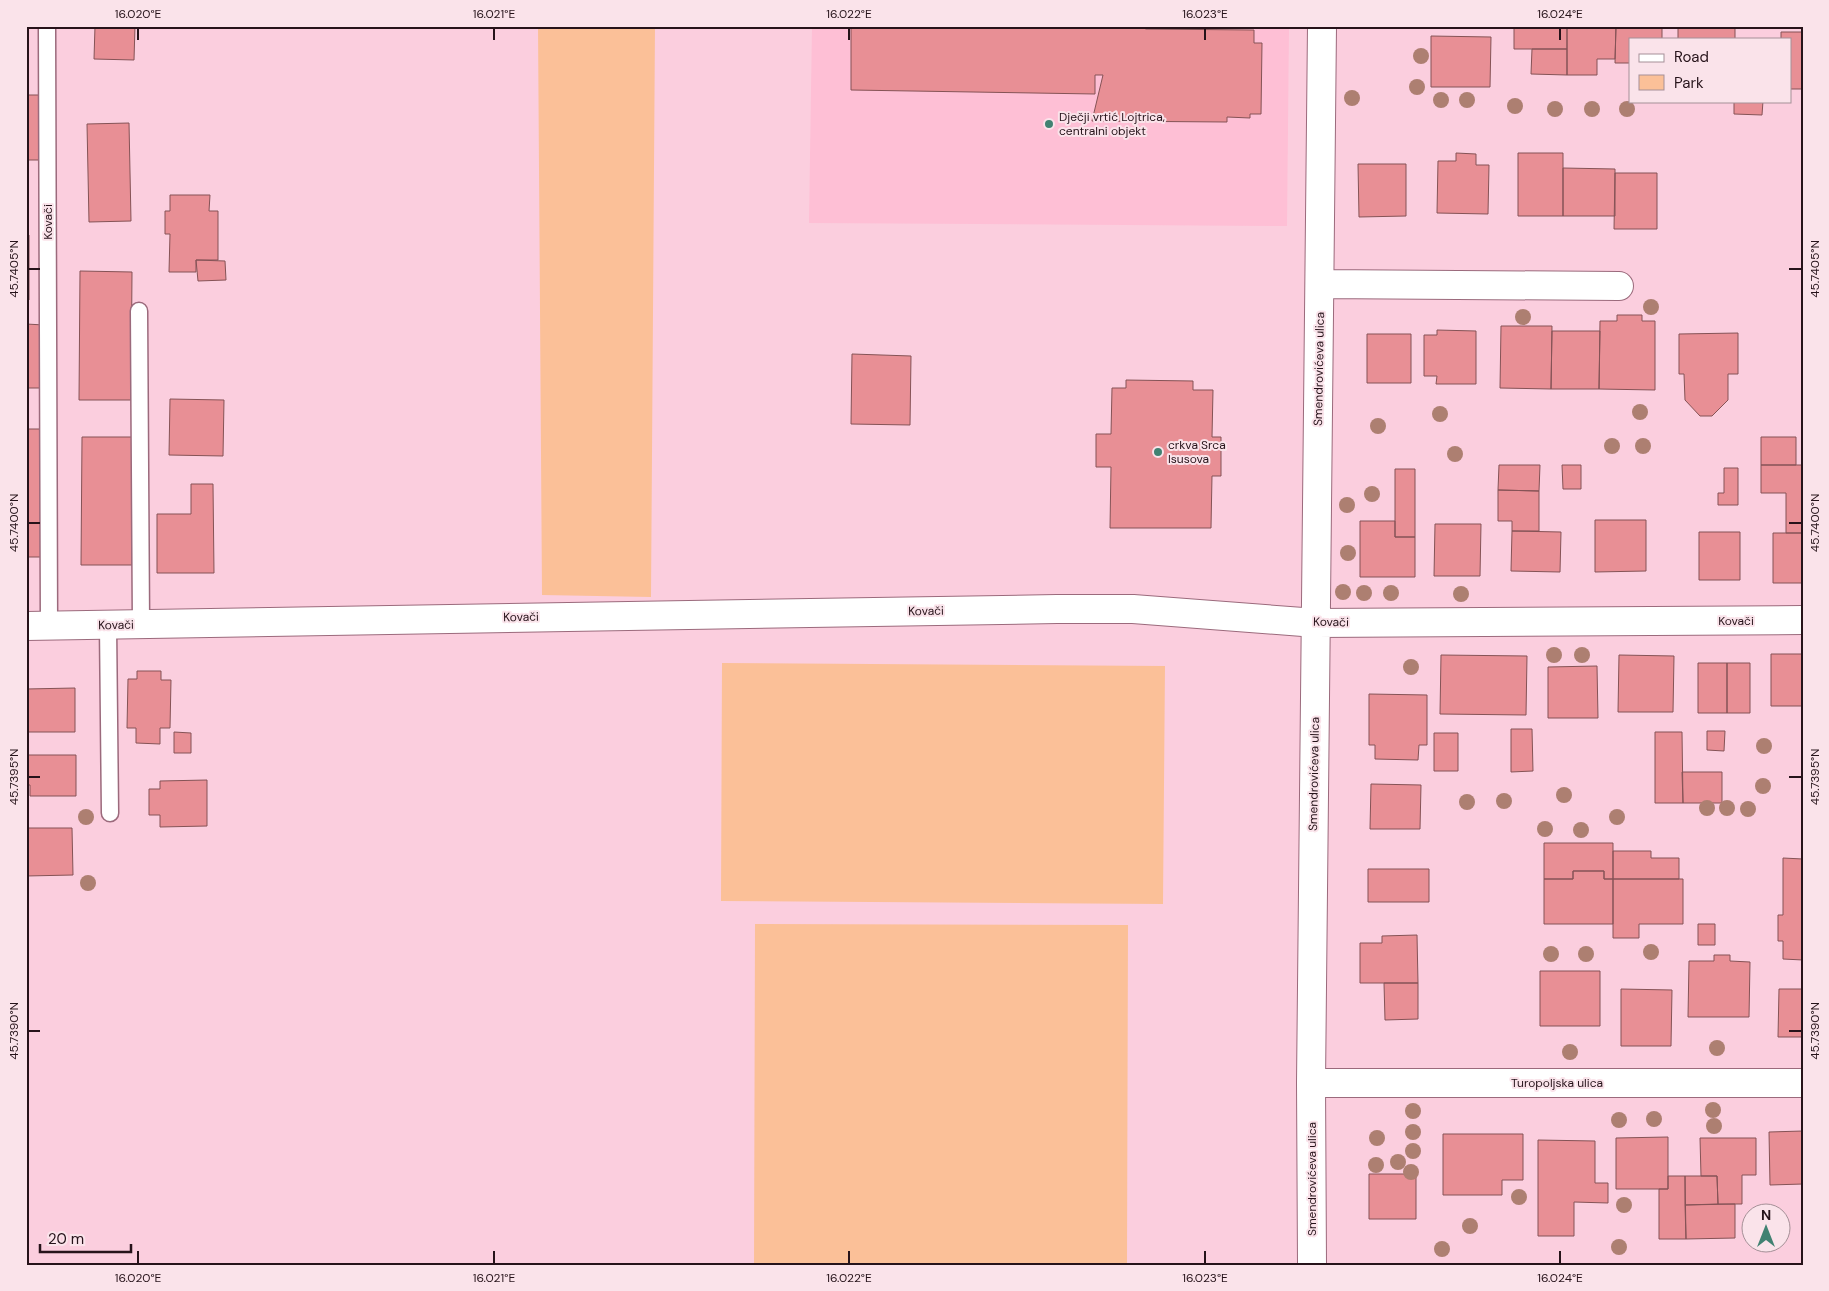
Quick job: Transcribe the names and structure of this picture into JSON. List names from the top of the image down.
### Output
{
  "streets": {
    "street": ["Kovači", "Smendrovićeva ulica", "Turopoljska ulica"]
  },
  "crossings": [
    ["Kovači", "Smendrovićeva ulica"],
    ["Smendrovićeva ulica", "Turopoljska ulica"]
  ],
  "places": ["Dječji vrtić Lojtrica, centralni objekt", "crkva Srca Isusova"],
  "legend": ["Road", "Park"],
  "scale_bar": "20 m",
  "north": "top",
  "coordinates": [
    "16.020°E",
    "16.021°E",
    "16.022°E",
    "16.023°E",
    "16.024°E",
    "45.7405°N",
    "45.7400°N",
    "45.7395°N",
    "45.7390°N"
  ]
}
